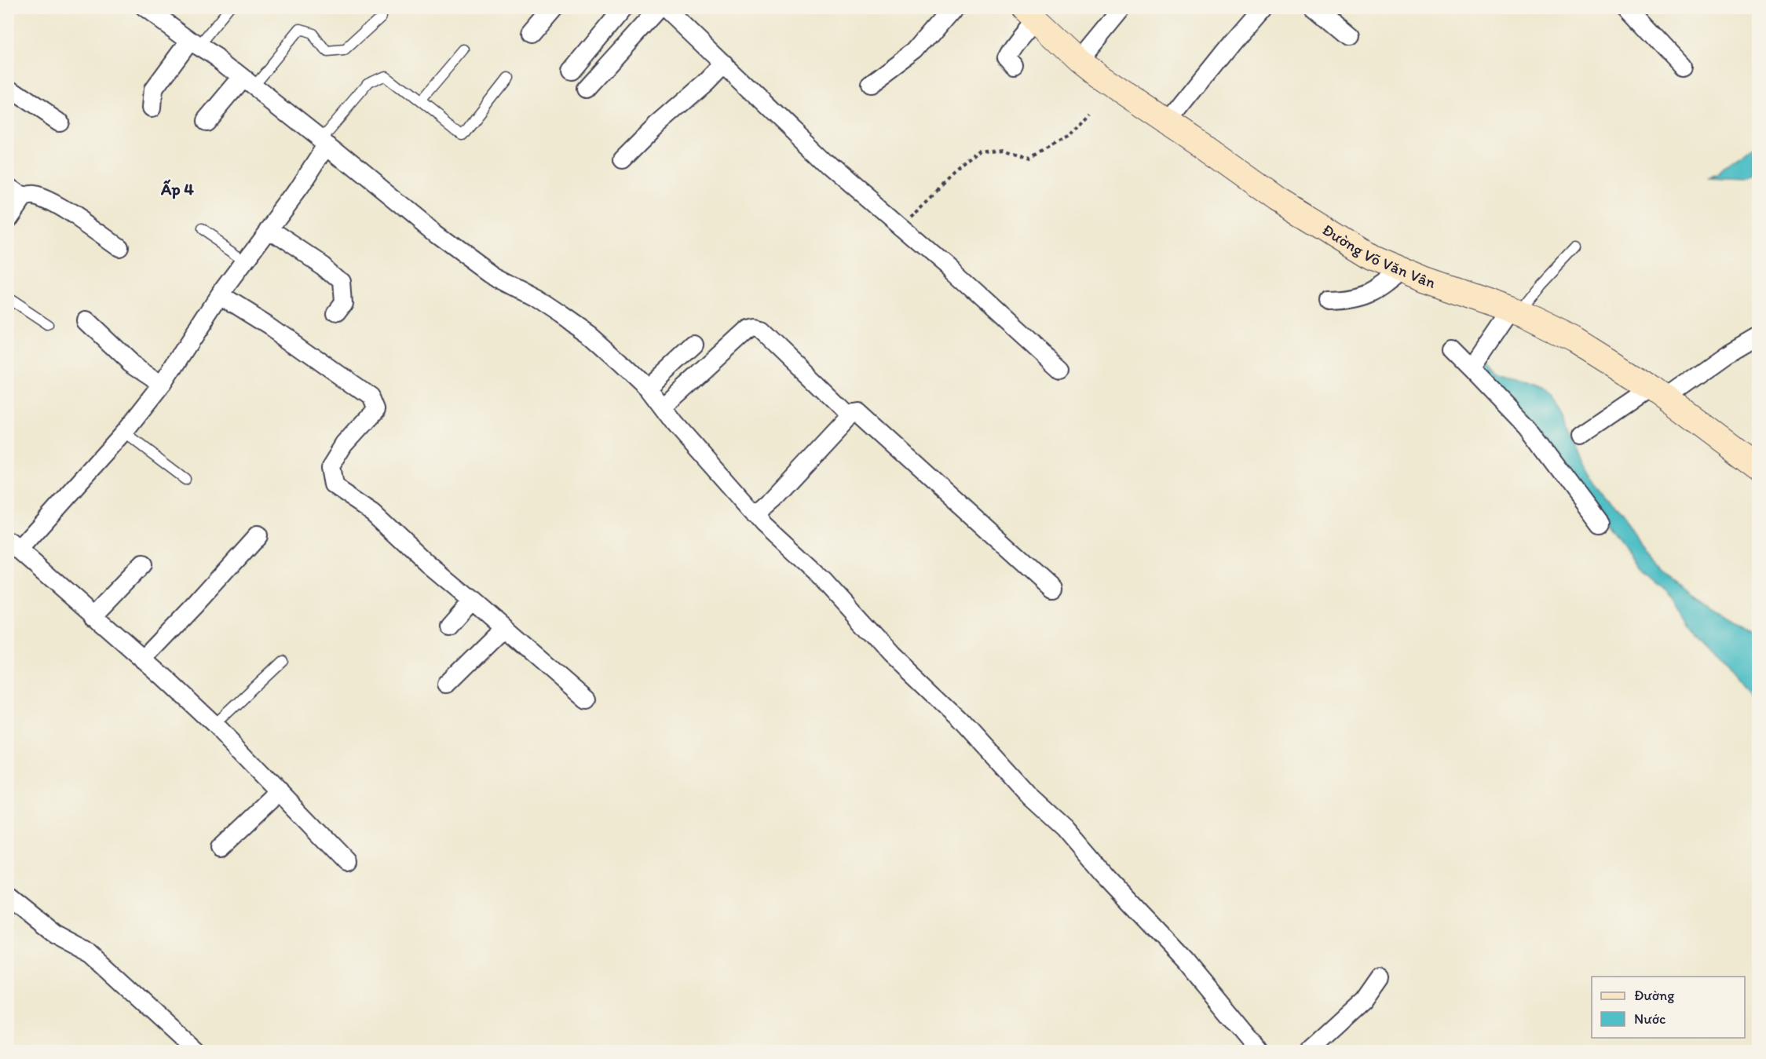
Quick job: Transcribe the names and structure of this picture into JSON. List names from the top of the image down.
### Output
{
  "streets": {
    "street": ["Đường Võ Văn Vân"]
  },
  "districts": ["Ấp 4"],
  "legend": ["Đường", "Nước"]
}
